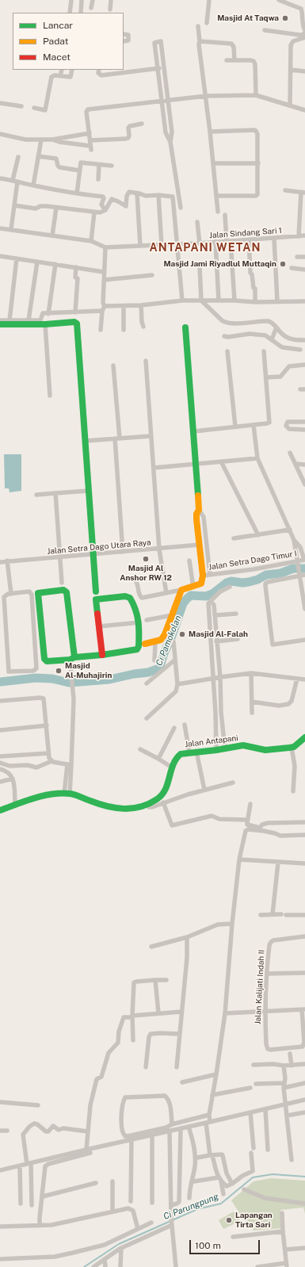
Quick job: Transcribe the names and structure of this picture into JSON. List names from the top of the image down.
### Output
{
  "streets": {
    "street": [
      "Jalan Sindang Sari 1",
      "Jalan Setra Dago Utara Raya",
      "Jalan Setra Dago Timur I",
      "Jalan Antapani",
      "Jalan Kalijati Indah II"
    ]
  },
  "districts": ["ANTAPANI WETAN"],
  "water": ["Ci Pamokolan", "Ci Parungpung"],
  "places": [
    "Masjid At Taqwa",
    "Masjid Jami Riyadlul Muttaqin",
    "Masjid Al Anshor RW 12",
    "Masjid Al-Falah",
    "Masjid Al-Muhajirin",
    "Lapangan Tirta Sari"
  ],
  "legend": ["Lancar", "Padat", "Macet"],
  "scale_bar": "100 m"
}
